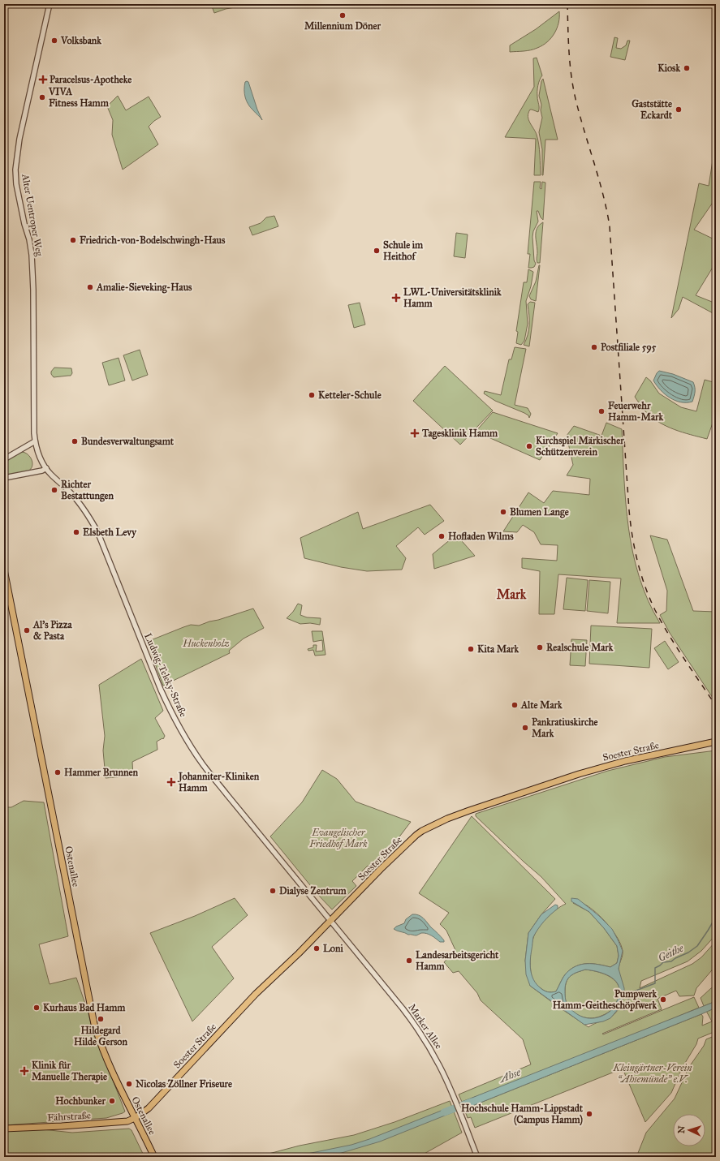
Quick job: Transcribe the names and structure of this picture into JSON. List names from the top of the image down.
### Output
{
  "streets": {
    "main road": ["Soester Straße", "Ostenallee", "Fährstraße"],
    "street": ["Alter Uentroper Weg", "Ludwig-Teleky-Straße", "Marker Allee"]
  },
  "crossings": [
    ["Alter Uentroper Weg", "Ludwig-Teleky-Straße"],
    ["Ludwig-Teleky-Straße", "Soester Straße"],
    ["Ludwig-Teleky-Straße", "Marker Allee"],
    ["Soester Straße", "Ostenallee"],
    ["Soester Straße", "Marker Allee"],
    ["Soester Straße", "Fährstraße"],
    ["Ostenallee", "Fährstraße"]
  ],
  "districts": ["Mark"],
  "water": ["Geithe", "Ahse"],
  "parks": ["Huckenholz", "Evangelischer Friedhof Mark", "Kleingärtner-Verein “Ahsemünde” e.V."],
  "places": {
    "other": [
      "Millennium Döner",
      "Volksbank",
      "Kiosk",
      "VIVA Fitness Hamm",
      "Gaststätte Eckardt",
      "Friedrich-von-Bodelschwingh-Haus",
      "Schule im Heithof",
      "Amalie-Sieveking-Haus",
      "Postfiliale 595",
      "Ketteler-Schule",
      "Feuerwehr Hamm-Mark",
      "Bundesverwaltungsamt",
      "Kirchspiel Märkischer Schützenverein",
      "Richter Bestattungen",
      "Blumen Lange",
      "Elsbeth Levy",
      "Hofladen Wilms",
      "Al's Pizza & Pasta",
      "Realschule Mark",
      "Kita Mark",
      "Alte Mark",
      "Pankratiuskirche Mark",
      "Hammer Brunnen",
      "Dialyse Zentrum",
      "Loni",
      "Landesarbeitsgericht Hamm",
      "Pumpwerk Hamm-Geitheschöpfwerk",
      "Kurhaus Bad Hamm",
      "Hildegard Hilde Gerson",
      "Nicolas Zöllner Friseure",
      "Hochbunker",
      "Hochschule Hamm-Lippstadt (Campus Hamm)"
    ],
    "health": [
      "Paracelsus-Apotheke",
      "LWL-Universitätsklinik Hamm",
      "Tagesklinik Hamm",
      "Johanniter-Kliniken Hamm",
      "Klinik für Manuelle Therapie"
    ]
  },
  "north": "left"
}
